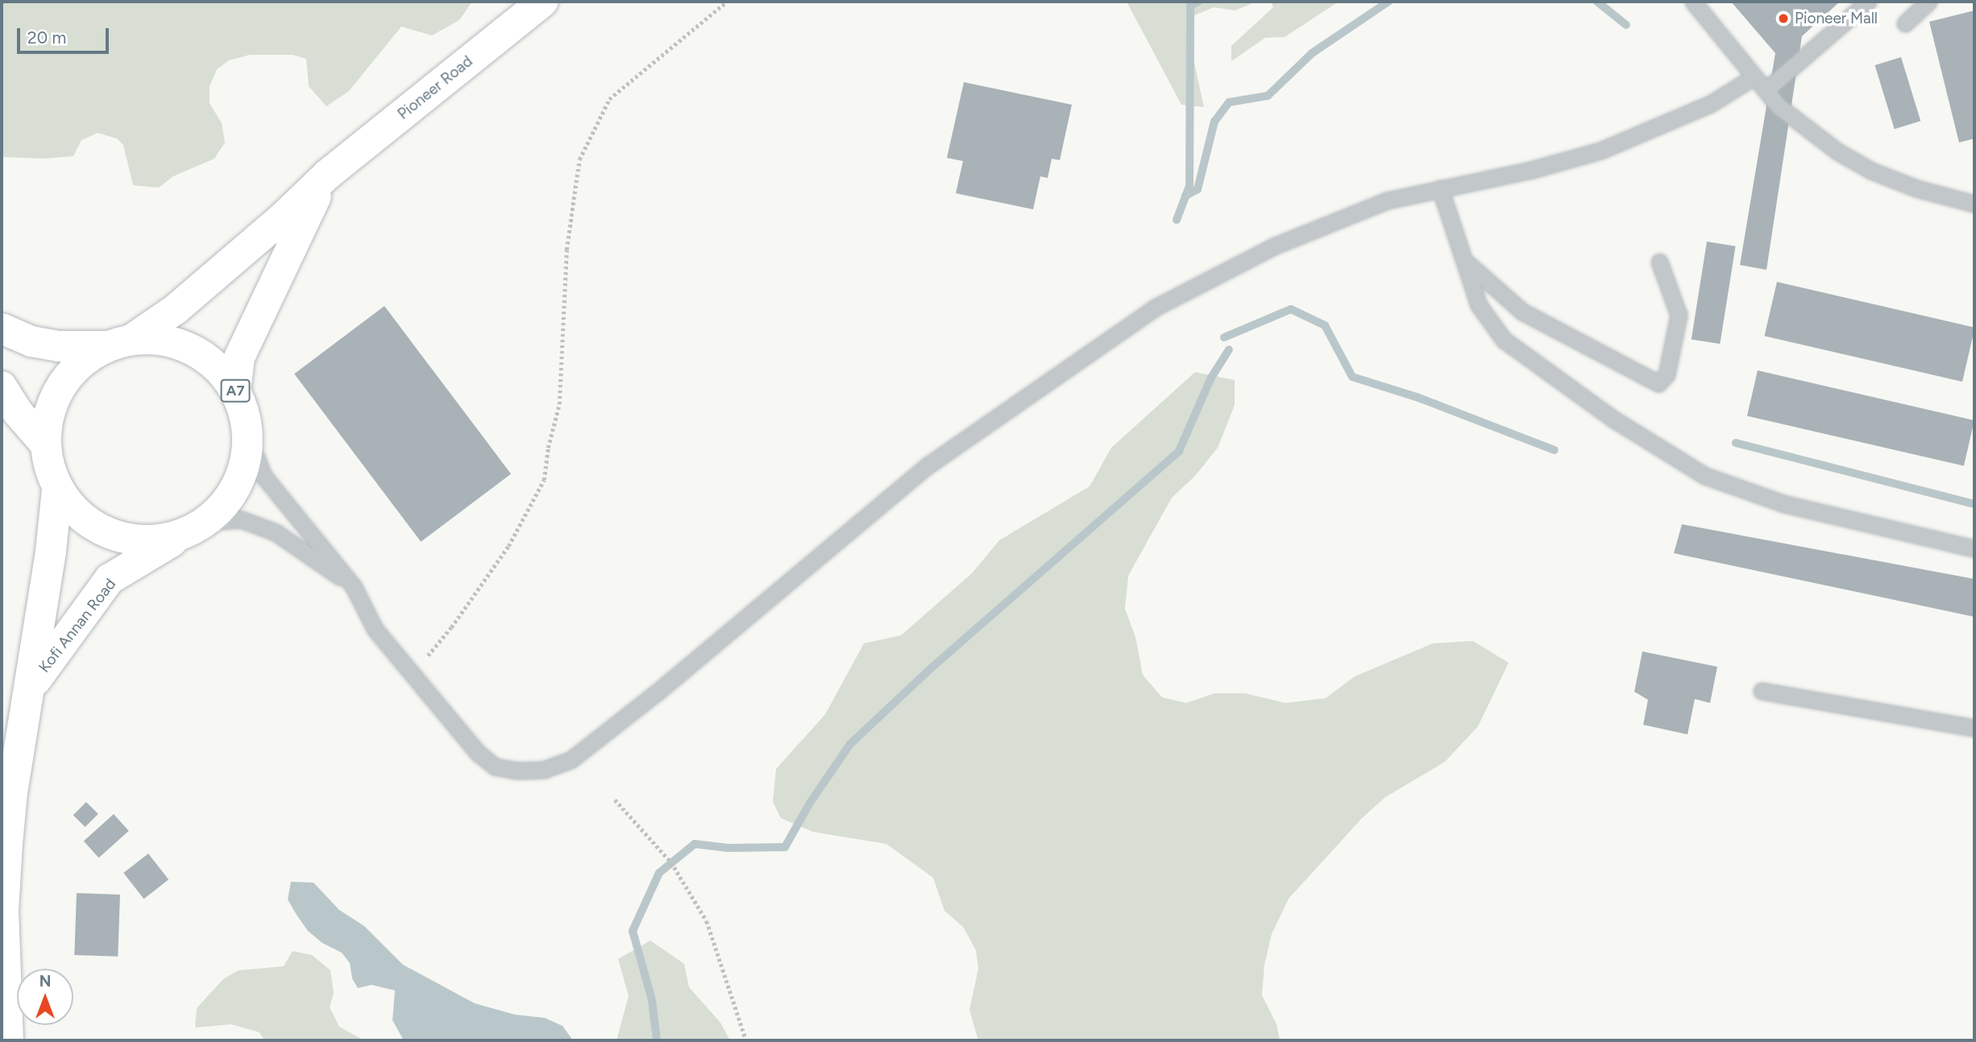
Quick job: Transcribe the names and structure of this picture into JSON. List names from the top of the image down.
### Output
{
  "streets": {
    "main road": ["Pioneer Road", "A7", "Kofi Annan Road"]
  },
  "crossings": [
    ["Pioneer Road", "A7"],
    ["A7", "Kofi Annan Road"]
  ],
  "places": ["Pioneer Mall"],
  "scale_bar": "20 m",
  "north": "top"
}
